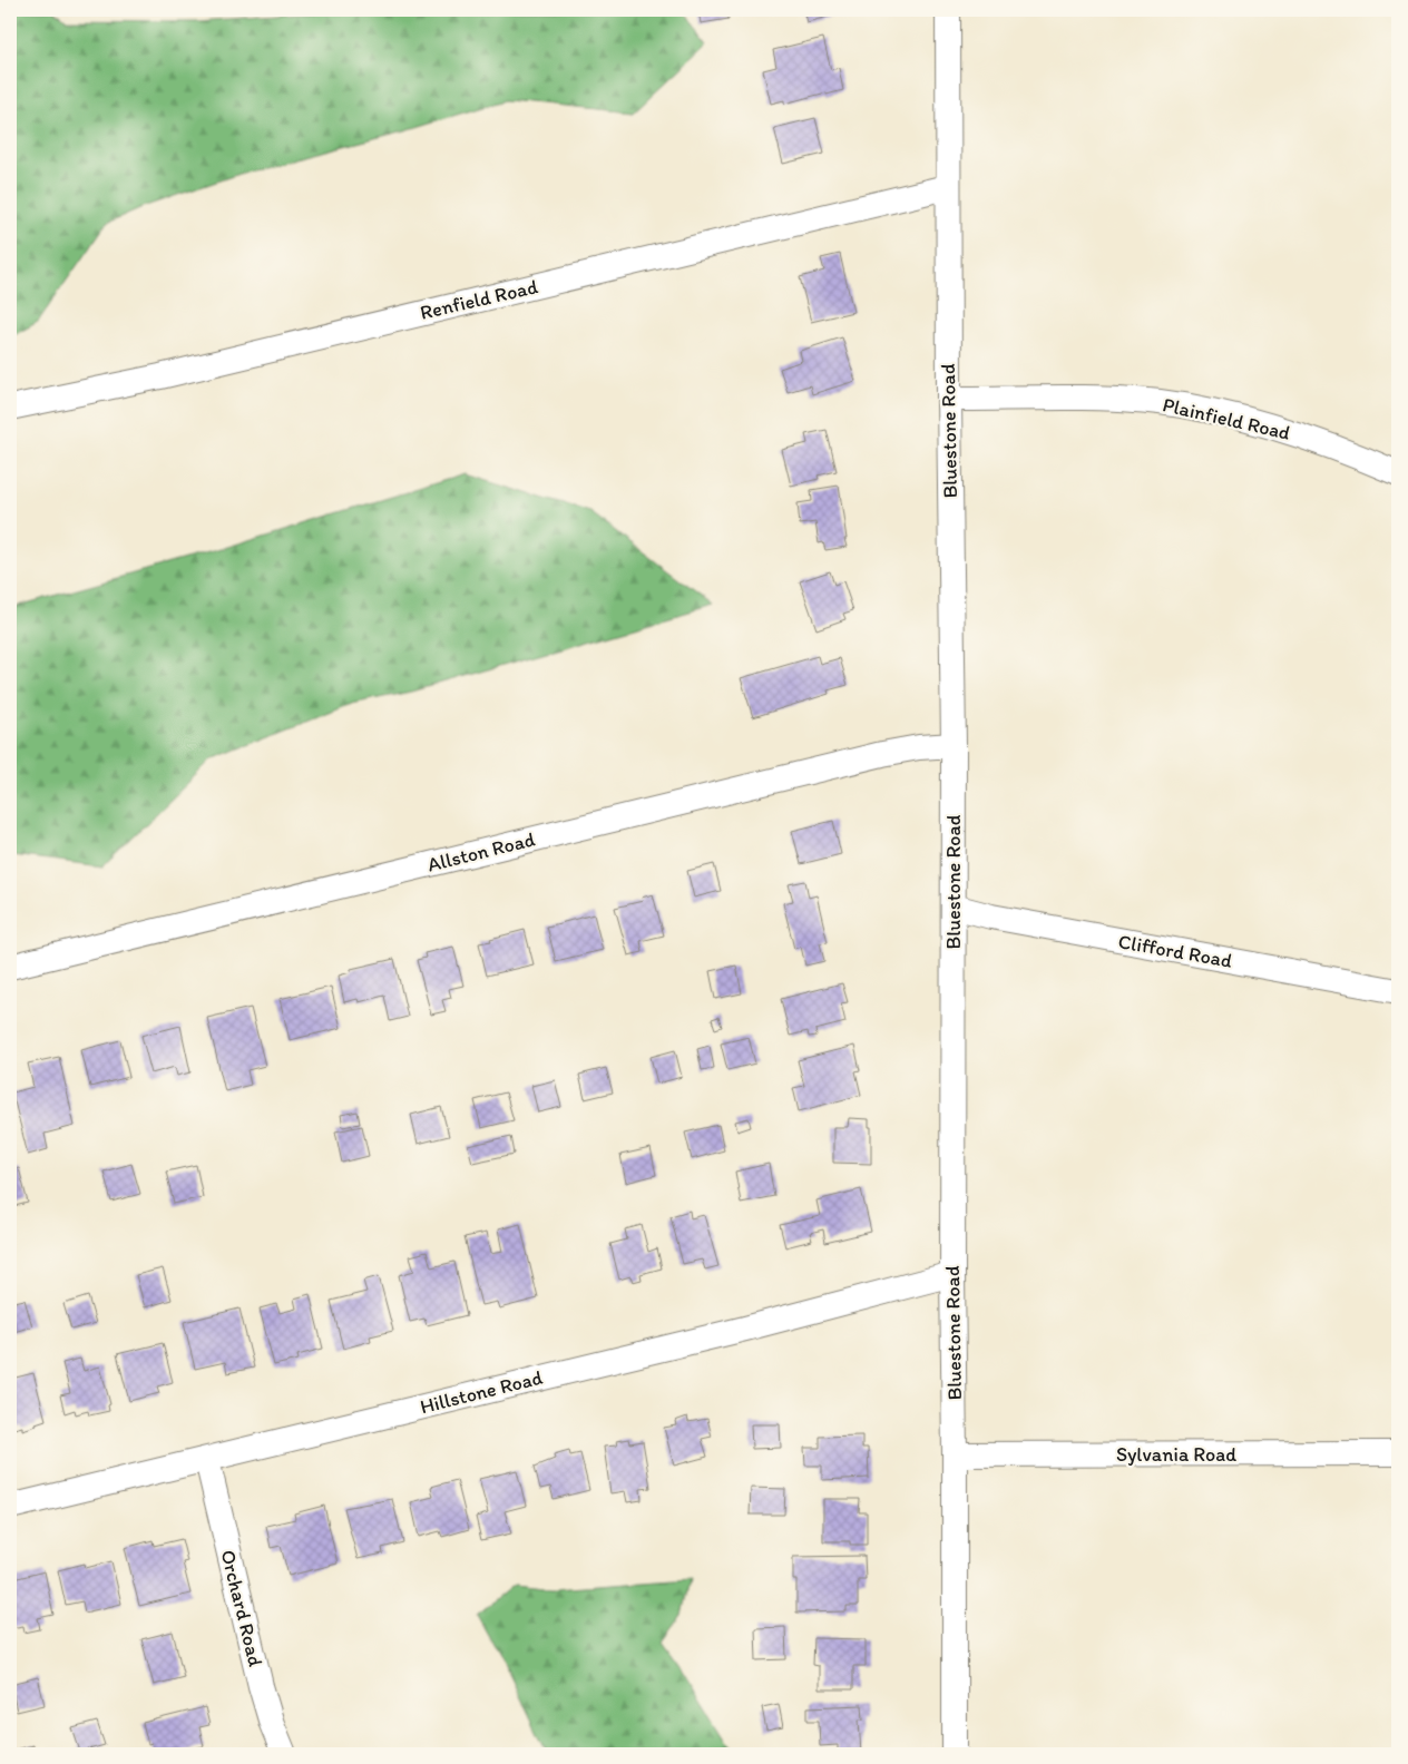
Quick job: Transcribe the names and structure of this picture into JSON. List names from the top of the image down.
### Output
{
  "streets": {
    "street": [
      "Renfield Road",
      "Plainfield Road",
      "Bluestone Road",
      "Allston Road",
      "Clifford Road",
      "Hillstone Road",
      "Sylvania Road",
      "Orchard Road"
    ]
  },
  "crossings": [
    ["Renfield Road", "Bluestone Road"],
    ["Plainfield Road", "Bluestone Road"],
    ["Bluestone Road", "Allston Road"],
    ["Bluestone Road", "Clifford Road"],
    ["Bluestone Road", "Hillstone Road"],
    ["Bluestone Road", "Sylvania Road"],
    ["Hillstone Road", "Orchard Road"]
  ]
}
